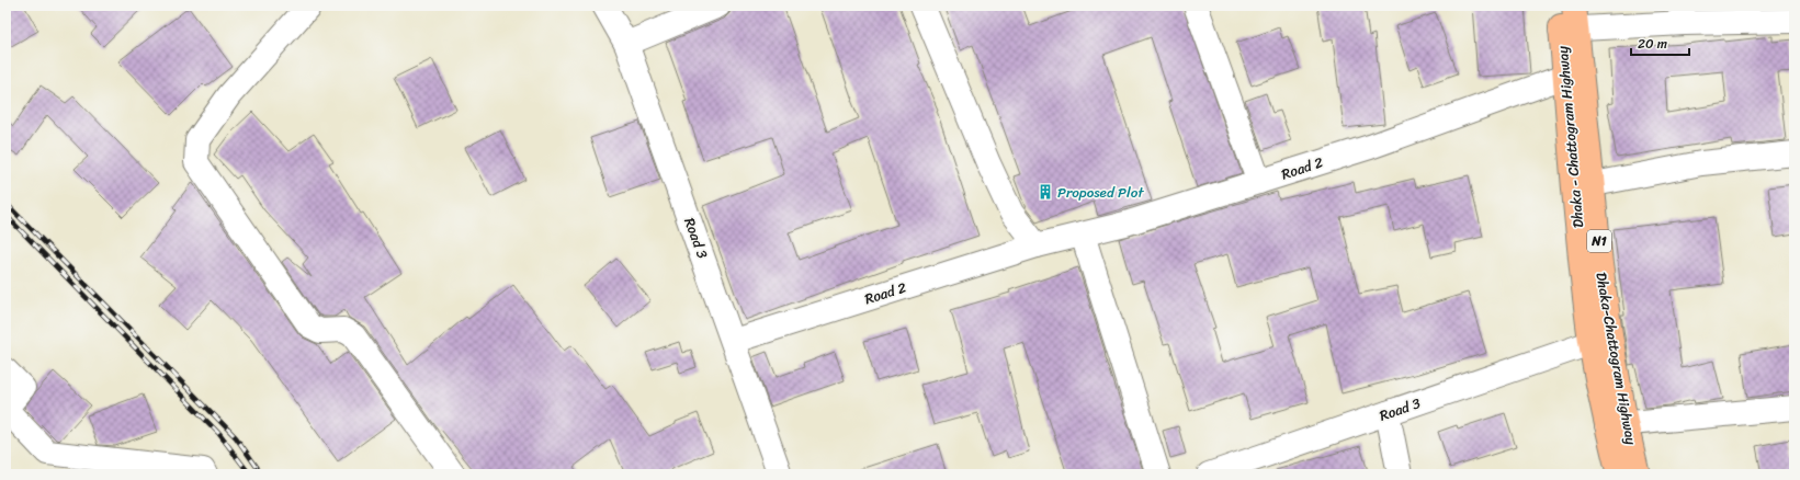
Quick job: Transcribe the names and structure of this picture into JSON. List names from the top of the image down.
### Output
{
  "streets": {
    "highway": ["Dhaka - Chattogram Highway", "N1", "Dhaka-Chattogram Highway"],
    "street": ["Road 2", "Road 3"]
  },
  "crossings": [
    ["Dhaka - Chattogram Highway", "Road 2"],
    ["Dhaka - Chattogram Highway", "Road 3"],
    ["Dhaka - Chattogram Highway", "Dhaka-Chattogram Highway"],
    ["Road 2", "Road 3"]
  ],
  "places": {
    "building": ["Proposed Plot"]
  },
  "scale_bar": "20 m"
}
